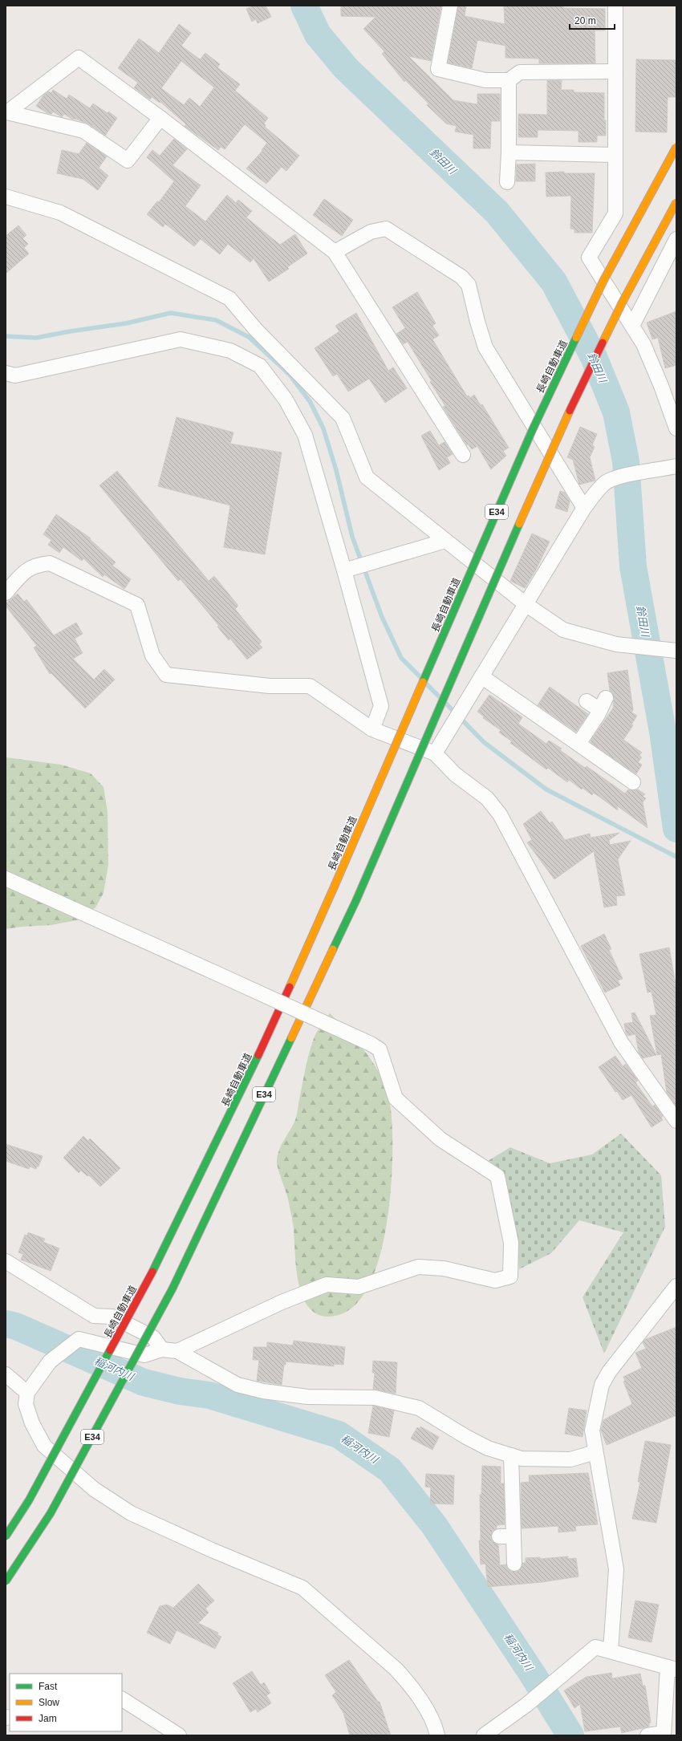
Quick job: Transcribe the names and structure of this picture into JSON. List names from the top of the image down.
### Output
{
  "streets": {
    "highway": ["長崎自動車道", "E34"]
  },
  "water": ["鈴田川", "稲河内川"],
  "legend": ["Fast", "Slow", "Jam"],
  "scale_bar": "20 m"
}
